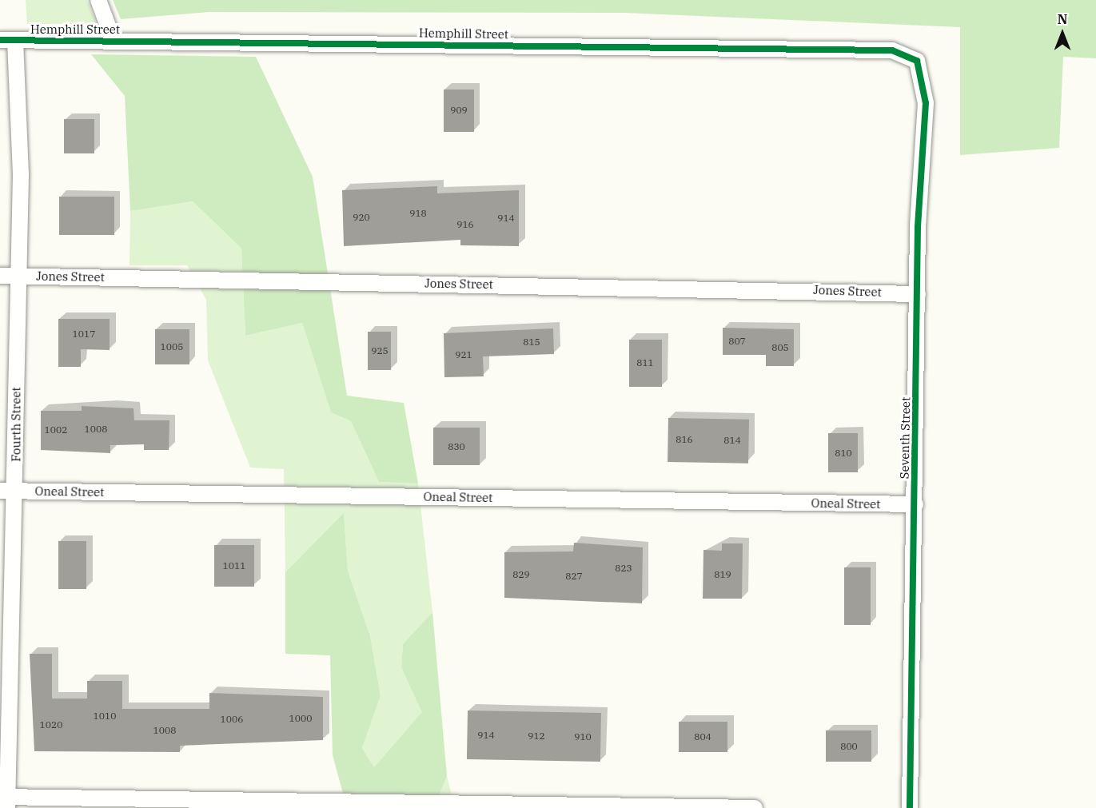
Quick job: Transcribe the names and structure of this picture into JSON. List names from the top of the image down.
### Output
{
  "streets": {
    "street": [
      "Hemphill Street",
      "Jones Street",
      "Fourth Street",
      "Seventh Street",
      "Oneal Street"
    ]
  },
  "crossings": [
    ["Hemphill Street", "Fourth Street"],
    ["Hemphill Street", "Seventh Street"],
    ["Jones Street", "Fourth Street"],
    ["Jones Street", "Seventh Street"],
    ["Fourth Street", "Oneal Street"],
    ["Seventh Street", "Oneal Street"]
  ],
  "house_numbers": [
    "909",
    "918",
    "920",
    "914",
    "916",
    "1017",
    "807",
    "815",
    "1005",
    "805",
    "925",
    "921",
    "811",
    "1008",
    "1002",
    "816",
    "814",
    "830",
    "810",
    "1011",
    "823",
    "829",
    "819",
    "827",
    "1010",
    "1000",
    "1006",
    "1020",
    "1008",
    "914",
    "912",
    "910",
    "804",
    "800"
  ],
  "north": "top"
}
